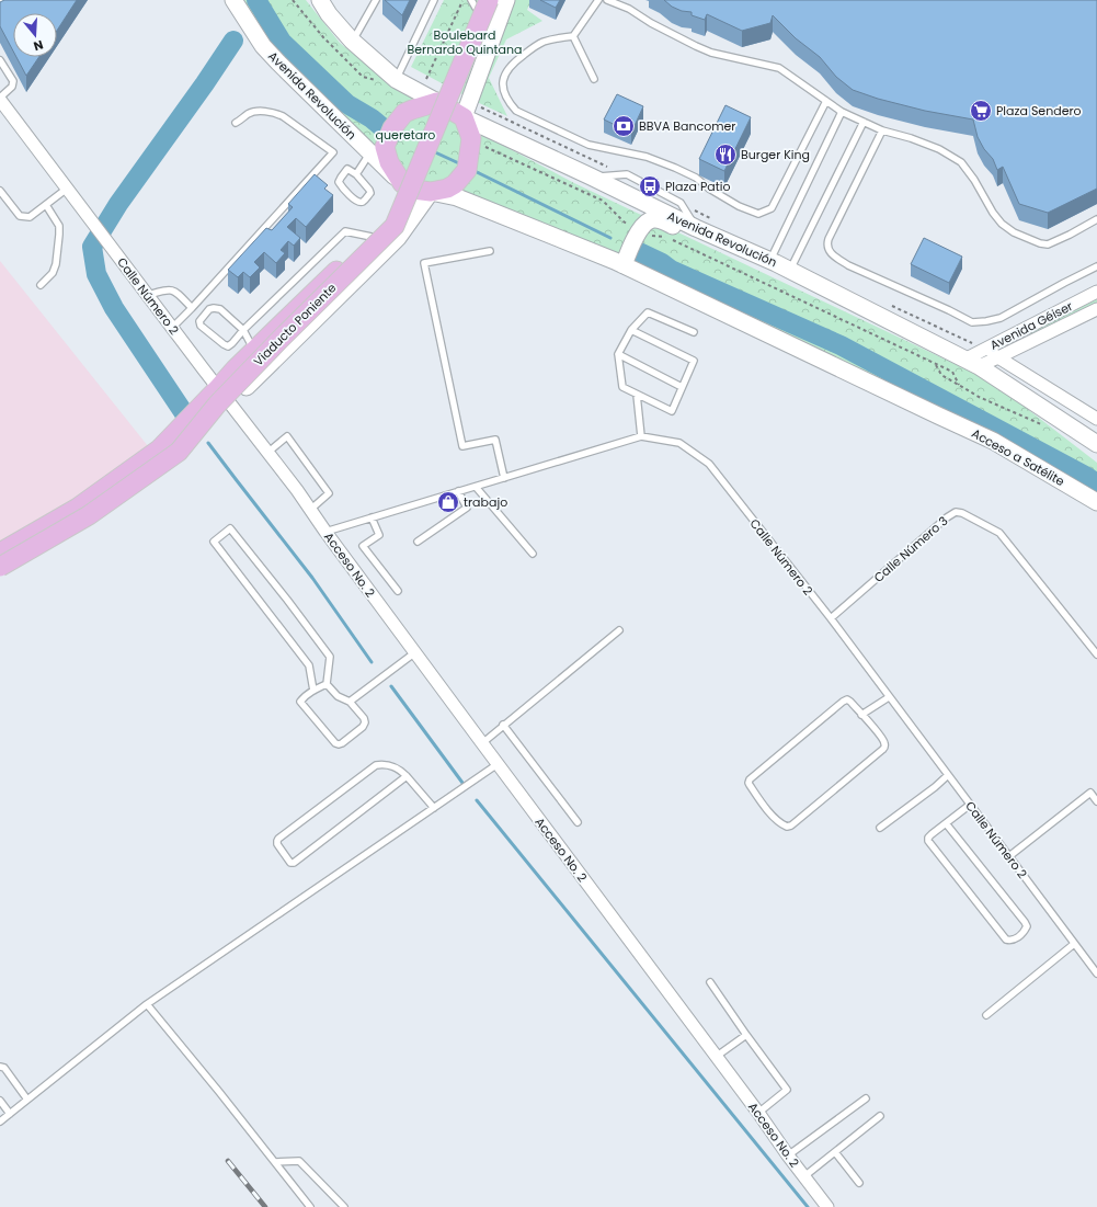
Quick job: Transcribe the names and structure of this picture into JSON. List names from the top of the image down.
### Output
{
  "streets": {
    "main road": ["Avenida Revolución", "Viaducto Poniente", "Acceso a Satélite"],
    "street": ["Calle Número 2", "Avenida Géiser", "Acceso No. 2"],
    "lane": ["Calle Número 3"]
  },
  "crossings": [
    ["Avenida Revolución", "Avenida Géiser"],
    ["Calle Número 2", "Calle Número 3"],
    ["Calle Número 2", "Acceso No. 2"]
  ],
  "parks": ["Boulebard Bernardo Quintana", "queretaro"],
  "places": {
    "supermarket": ["Plaza Sendero"],
    "bank": ["BBVA Bancomer"],
    "restaurant": ["Burger King"],
    "bus stop": ["Plaza Patio"],
    "shop": ["trabajo"]
  },
  "north": "bottom"
}
